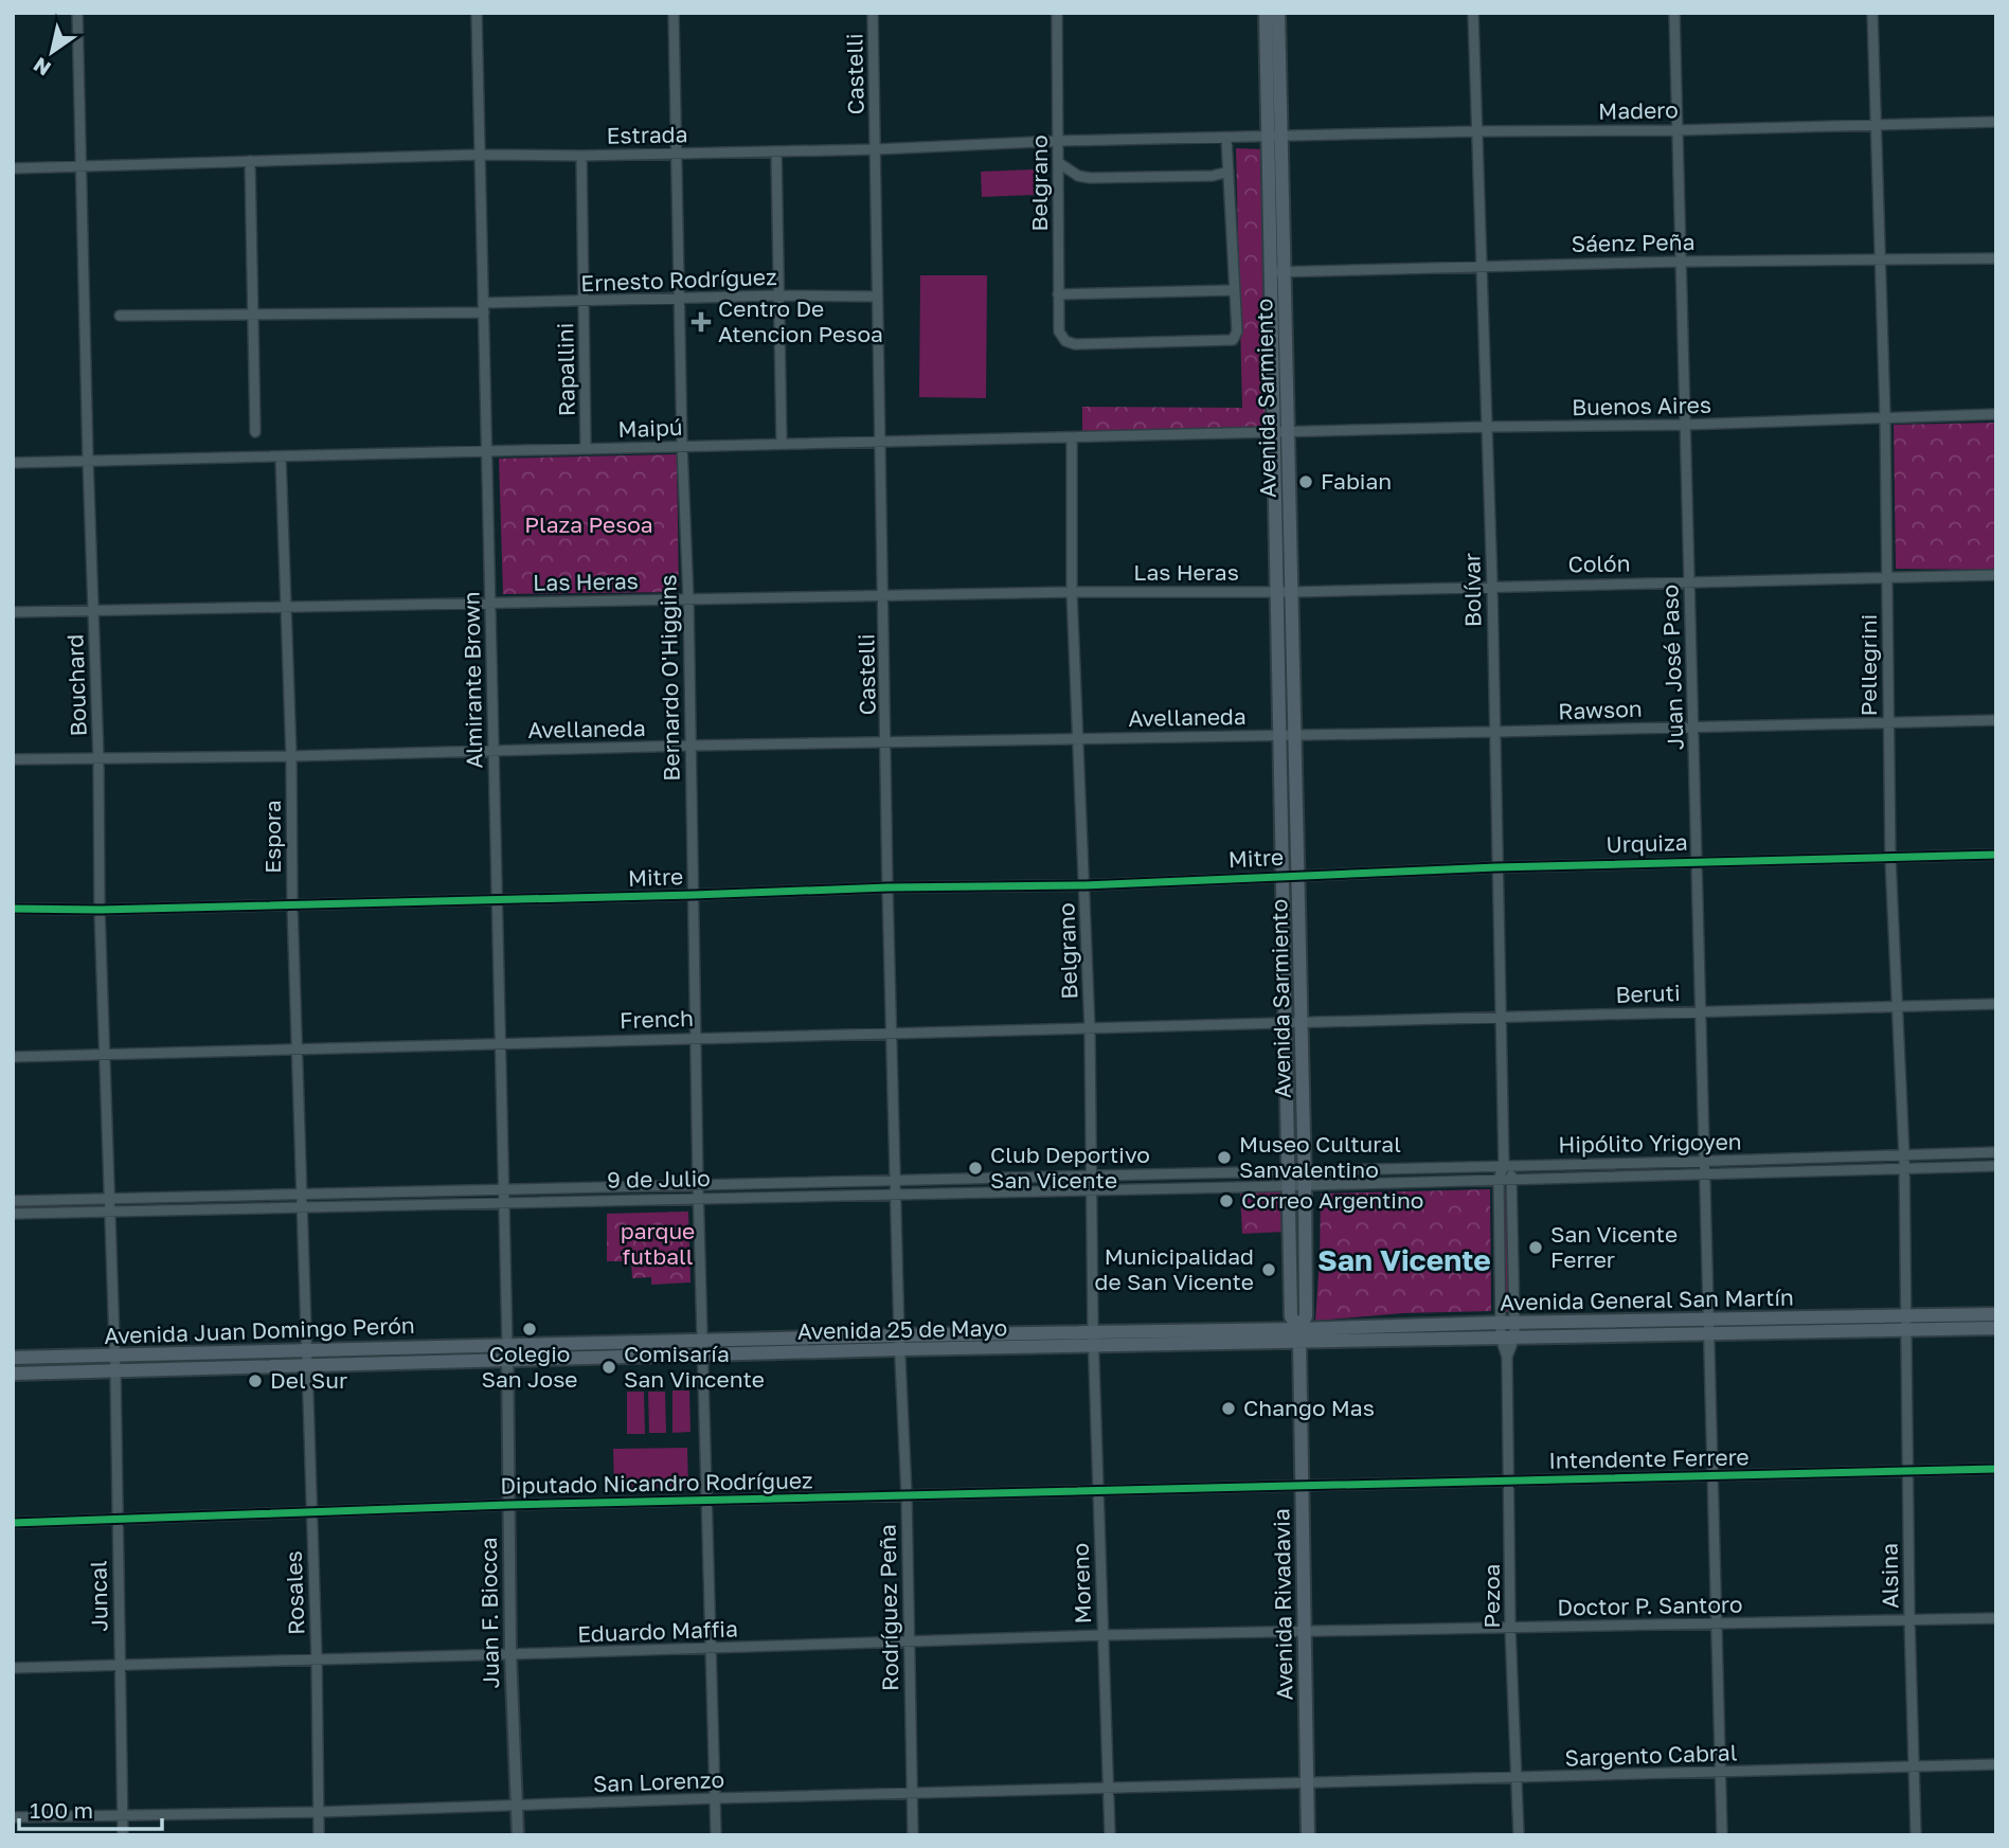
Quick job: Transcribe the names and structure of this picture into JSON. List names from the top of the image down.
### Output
{
  "streets": {
    "main road": [
      "Avenida Sarmiento",
      "Avenida General San Martín",
      "Avenida 25 de Mayo",
      "Avenida Juan Domingo Perón",
      "Avenida Rivadavia"
    ],
    "street": [
      "Castelli",
      "Madero",
      "Estrada",
      "Belgrano",
      "Sáenz Peña",
      "Ernesto Rodríguez",
      "Rapallini",
      "Buenos Aires",
      "Maipú",
      "Colón",
      "Las Heras",
      "Bolívar",
      "Pellegrini",
      "Juan José Paso",
      "Bernardo O'Higgins",
      "Almirante Brown",
      "Bouchard",
      "Rawson",
      "Avellaneda",
      "Espora",
      "Urquiza",
      "Mitre",
      "Beruti",
      "French",
      "Hipólito Yrigoyen",
      "9 de Julio",
      "Intendente Ferrere",
      "Diputado Nicandro Rodríguez",
      "Alsina",
      "Moreno",
      "Rosales",
      "Juncal",
      "Pezoa",
      "Doctor P. Santoro",
      "Rodríguez Peña",
      "Juan F. Biocca",
      "Eduardo Maffia",
      "Sargento Cabral",
      "San Lorenzo"
    ]
  },
  "crossings": [
    ["Castelli", "Estrada"],
    ["Castelli", "Ernesto Rodríguez"],
    ["Castelli", "Maipú"],
    ["Castelli", "Las Heras"],
    ["Castelli", "Avellaneda"],
    ["Castelli", "Mitre"],
    ["Castelli", "French"],
    ["Castelli", "9 de Julio"],
    ["Castelli", "Avenida 25 de Mayo"],
    ["Castelli", "Rodríguez Peña"],
    ["Madero", "Estrada"],
    ["Madero", "Avenida Sarmiento"],
    ["Madero", "Bolívar"],
    ["Madero", "Pellegrini"],
    ["Madero", "Juan José Paso"],
    ["Estrada", "Belgrano"],
    ["Estrada", "Rapallini"],
    ["Estrada", "Avenida Sarmiento"],
    ["Estrada", "Bernardo O'Higgins"],
    ["Estrada", "Almirante Brown"],
    ["Estrada", "Bouchard"],
    ["Belgrano", "Maipú"],
    ["Belgrano", "Las Heras"],
    ["Belgrano", "Avellaneda"],
    ["Belgrano", "Mitre"],
    ["Belgrano", "French"],
    ["Belgrano", "9 de Julio"],
    ["Belgrano", "Avenida 25 de Mayo"],
    ["Belgrano", "Moreno"],
    ["Sáenz Peña", "Avenida Sarmiento"],
    ["Sáenz Peña", "Bolívar"],
    ["Sáenz Peña", "Pellegrini"],
    ["Sáenz Peña", "Juan José Paso"],
    ["Ernesto Rodríguez", "Rapallini"],
    ["Ernesto Rodríguez", "Bernardo O'Higgins"],
    ["Ernesto Rodríguez", "Almirante Brown"],
    ["Rapallini", "Maipú"],
    ["Avenida Sarmiento", "Buenos Aires"],
    ["Avenida Sarmiento", "Maipú"],
    ["Avenida Sarmiento", "Colón"],
    ["Avenida Sarmiento", "Las Heras"],
    ["Avenida Sarmiento", "Rawson"],
    ["Avenida Sarmiento", "Avellaneda"],
    ["Avenida Sarmiento", "Urquiza"],
    ["Avenida Sarmiento", "Mitre"],
    ["Avenida Sarmiento", "Beruti"],
    ["Avenida Sarmiento", "French"],
    ["Avenida Sarmiento", "Hipólito Yrigoyen"],
    ["Avenida Sarmiento", "9 de Julio"],
    ["Avenida Sarmiento", "Avenida General San Martín"],
    ["Avenida Sarmiento", "Avenida 25 de Mayo"],
    ["Avenida Sarmiento", "Avenida Rivadavia"],
    ["Buenos Aires", "Maipú"],
    ["Buenos Aires", "Bolívar"],
    ["Buenos Aires", "Pellegrini"],
    ["Buenos Aires", "Juan José Paso"],
    ["Maipú", "Bernardo O'Higgins"],
    ["Maipú", "Almirante Brown"],
    ["Maipú", "Bouchard"],
    ["Maipú", "Espora"],
    ["Colón", "Las Heras"],
    ["Colón", "Bolívar"],
    ["Colón", "Pellegrini"],
    ["Colón", "Juan José Paso"],
    ["Las Heras", "Bernardo O'Higgins"],
    ["Las Heras", "Almirante Brown"],
    ["Las Heras", "Bouchard"],
    ["Las Heras", "Espora"],
    ["Bolívar", "Rawson"],
    ["Bolívar", "Urquiza"],
    ["Bolívar", "Beruti"],
    ["Bolívar", "Hipólito Yrigoyen"],
    ["Bolívar", "Avenida General San Martín"],
    ["Bolívar", "Pezoa"],
    ["Pellegrini", "Rawson"],
    ["Pellegrini", "Urquiza"],
    ["Pellegrini", "Beruti"],
    ["Pellegrini", "Hipólito Yrigoyen"],
    ["Pellegrini", "Avenida General San Martín"],
    ["Pellegrini", "Alsina"],
    ["Juan José Paso", "Rawson"],
    ["Juan José Paso", "Urquiza"],
    ["Juan José Paso", "Beruti"],
    ["Juan José Paso", "Hipólito Yrigoyen"],
    ["Juan José Paso", "Avenida General San Martín"],
    ["Juan José Paso", "Intendente Ferrere"],
    ["Juan José Paso", "Doctor P. Santoro"],
    ["Juan José Paso", "Sargento Cabral"],
    ["Bernardo O'Higgins", "Avellaneda"],
    ["Bernardo O'Higgins", "Mitre"],
    ["Bernardo O'Higgins", "French"],
    ["Bernardo O'Higgins", "9 de Julio"],
    ["Bernardo O'Higgins", "Avenida 25 de Mayo"],
    ["Bernardo O'Higgins", "Diputado Nicandro Rodríguez"],
    ["Bernardo O'Higgins", "Eduardo Maffia"],
    ["Bernardo O'Higgins", "San Lorenzo"],
    ["Almirante Brown", "Avellaneda"],
    ["Almirante Brown", "Mitre"],
    ["Almirante Brown", "French"],
    ["Almirante Brown", "9 de Julio"],
    ["Almirante Brown", "Avenida 25 de Mayo"],
    ["Almirante Brown", "Avenida Juan Domingo Perón"],
    ["Almirante Brown", "Juan F. Biocca"],
    ["Bouchard", "Avellaneda"],
    ["Bouchard", "Mitre"],
    ["Bouchard", "French"],
    ["Bouchard", "9 de Julio"],
    ["Bouchard", "Avenida Juan Domingo Perón"],
    ["Bouchard", "Juncal"],
    ["Rawson", "Avellaneda"],
    ["Avellaneda", "Espora"],
    ["Espora", "Mitre"],
    ["Espora", "French"],
    ["Espora", "9 de Julio"],
    ["Espora", "Avenida Juan Domingo Perón"],
    ["Espora", "Rosales"],
    ["Urquiza", "Mitre"],
    ["Beruti", "French"],
    ["Hipólito Yrigoyen", "9 de Julio"],
    ["Avenida General San Martín", "Avenida 25 de Mayo"],
    ["Avenida General San Martín", "Alsina"],
    ["Avenida General San Martín", "Avenida Rivadavia"],
    ["Avenida 25 de Mayo", "Avenida Juan Domingo Perón"],
    ["Avenida 25 de Mayo", "Moreno"],
    ["Avenida 25 de Mayo", "Avenida Rivadavia"],
    ["Avenida 25 de Mayo", "Rodríguez Peña"],
    ["Avenida 25 de Mayo", "Juan F. Biocca"],
    ["Avenida Juan Domingo Perón", "Rosales"],
    ["Avenida Juan Domingo Perón", "Juncal"],
    ["Avenida Juan Domingo Perón", "Juan F. Biocca"],
    ["Intendente Ferrere", "Diputado Nicandro Rodríguez"],
    ["Intendente Ferrere", "Alsina"],
    ["Intendente Ferrere", "Pezoa"],
    ["Intendente Ferrere", "Avenida Rivadavia"],
    ["Diputado Nicandro Rodríguez", "Moreno"],
    ["Diputado Nicandro Rodríguez", "Rosales"],
    ["Diputado Nicandro Rodríguez", "Juncal"],
    ["Diputado Nicandro Rodríguez", "Avenida Rivadavia"],
    ["Diputado Nicandro Rodríguez", "Rodríguez Peña"],
    ["Diputado Nicandro Rodríguez", "Juan F. Biocca"],
    ["Alsina", "Doctor P. Santoro"],
    ["Alsina", "Sargento Cabral"],
    ["Moreno", "Eduardo Maffia"],
    ["Moreno", "San Lorenzo"],
    ["Rosales", "Eduardo Maffia"],
    ["Rosales", "San Lorenzo"],
    ["Juncal", "Eduardo Maffia"],
    ["Juncal", "San Lorenzo"],
    ["Pezoa", "Doctor P. Santoro"],
    ["Pezoa", "Sargento Cabral"],
    ["Avenida Rivadavia", "Doctor P. Santoro"],
    ["Avenida Rivadavia", "Eduardo Maffia"],
    ["Avenida Rivadavia", "Sargento Cabral"],
    ["Avenida Rivadavia", "San Lorenzo"],
    ["Doctor P. Santoro", "Eduardo Maffia"],
    ["Rodríguez Peña", "Eduardo Maffia"],
    ["Rodríguez Peña", "San Lorenzo"],
    ["Juan F. Biocca", "Eduardo Maffia"],
    ["Juan F. Biocca", "San Lorenzo"],
    ["Sargento Cabral", "San Lorenzo"]
  ],
  "districts": ["San Vicente"],
  "parks": ["Plaza Pesoa", "parque futball"],
  "places": {
    "health": ["Centro De Atencion Pesoa"],
    "other": [
      "Fabian",
      "Museo Cultural Sanvalentino",
      "Club Deportivo San Vicente",
      "Correo Argentino",
      "San Vicente Ferrer",
      "Municipalidad de San Vicente",
      "Colegio San Jose",
      "Comisaría San Vincente",
      "Del Sur",
      "Chango Mas"
    ]
  },
  "scale_bar": "100 m",
  "north": "bottom left"
}
